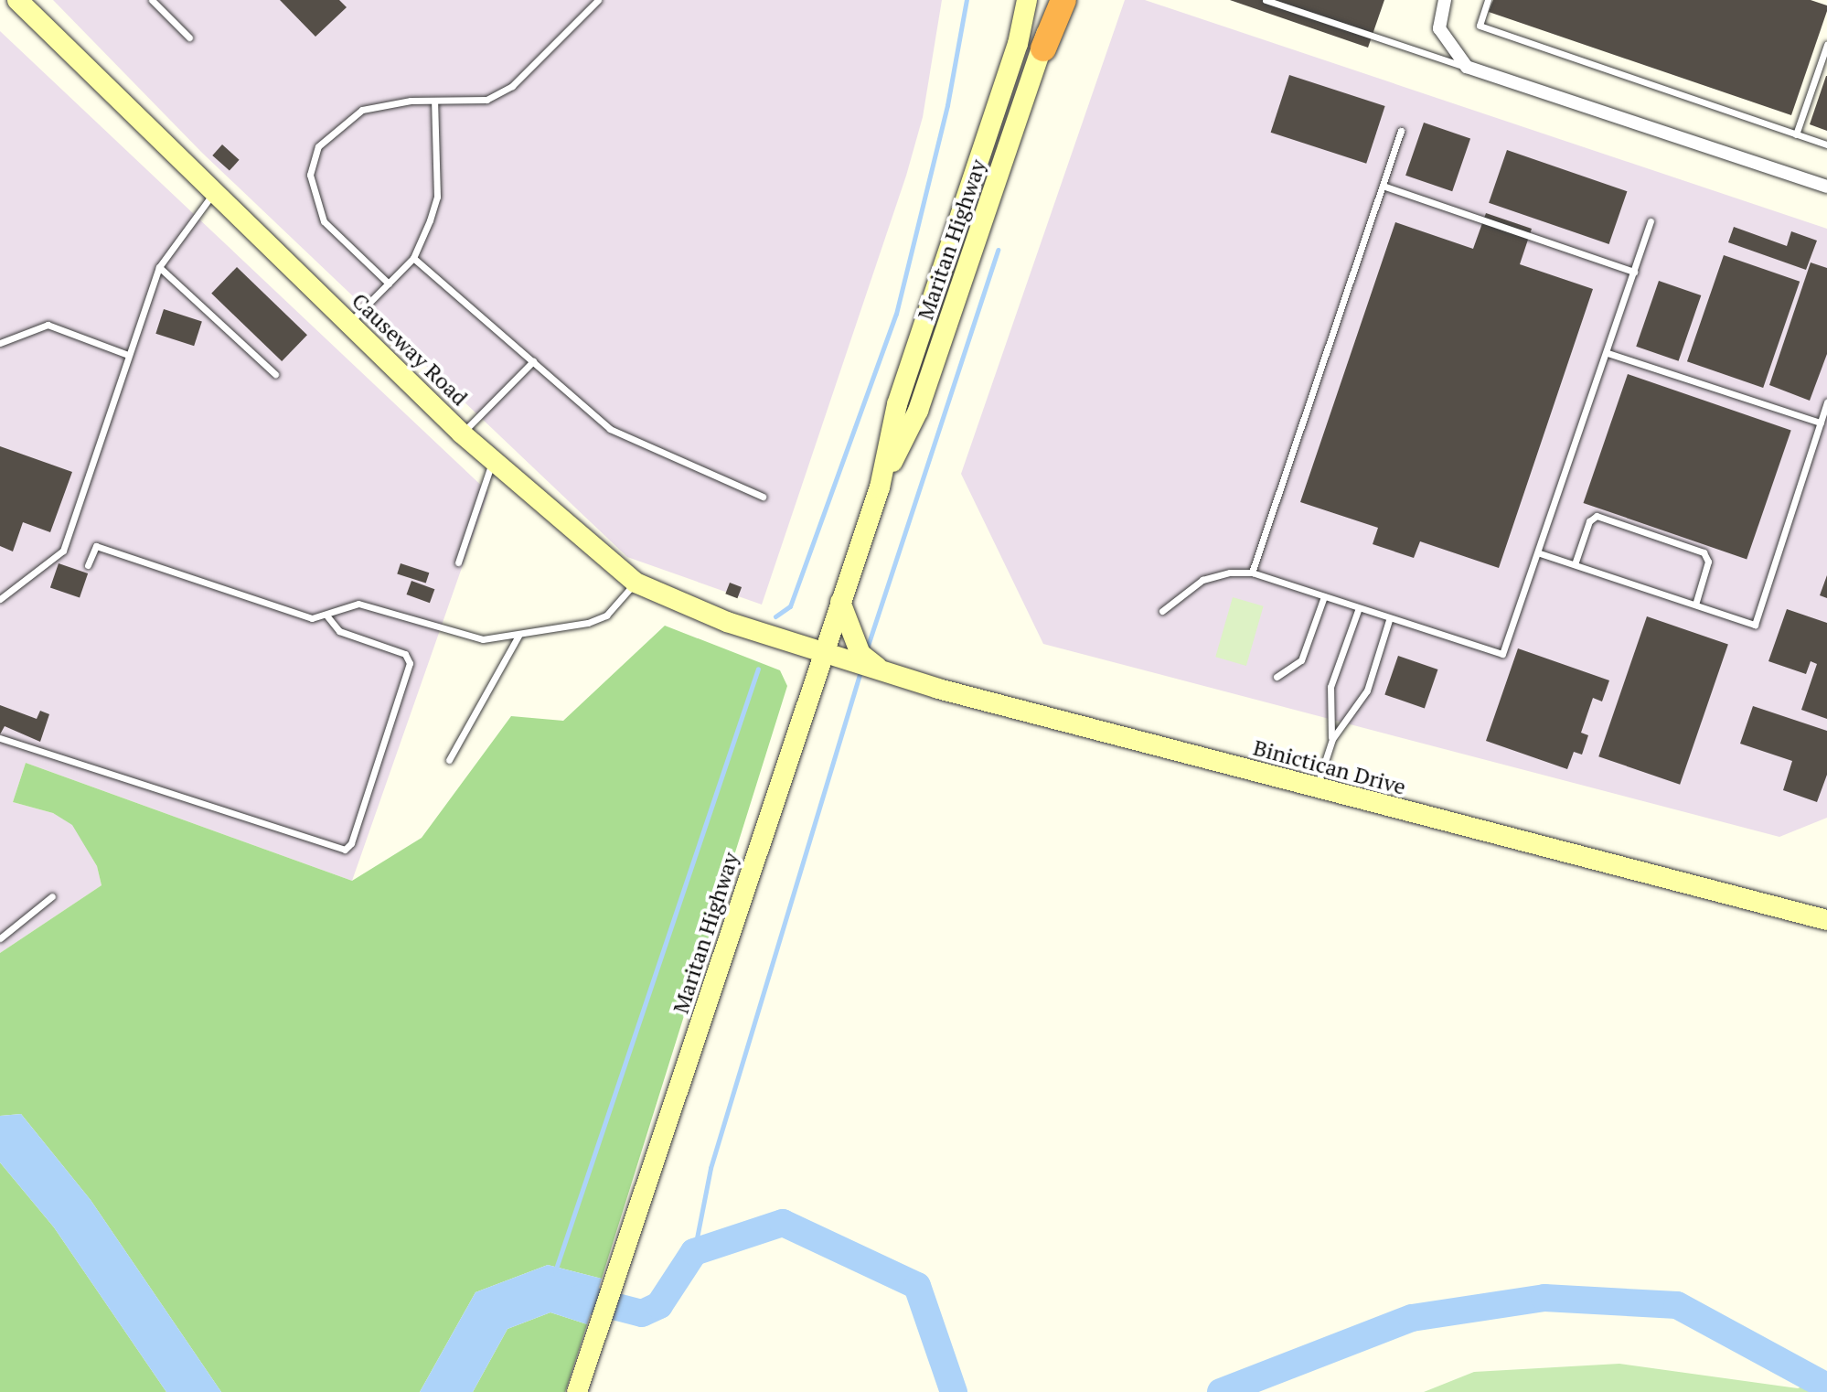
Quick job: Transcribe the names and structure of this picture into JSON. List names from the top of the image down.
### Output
{
  "streets": {
    "street": ["Maritan Highway", "Causeway Road", "Binictican Drive"]
  },
  "crossings": [
    ["Maritan Highway", "Causeway Road"],
    ["Maritan Highway", "Binictican Drive"],
    ["Causeway Road", "Binictican Drive"]
  ]
}
